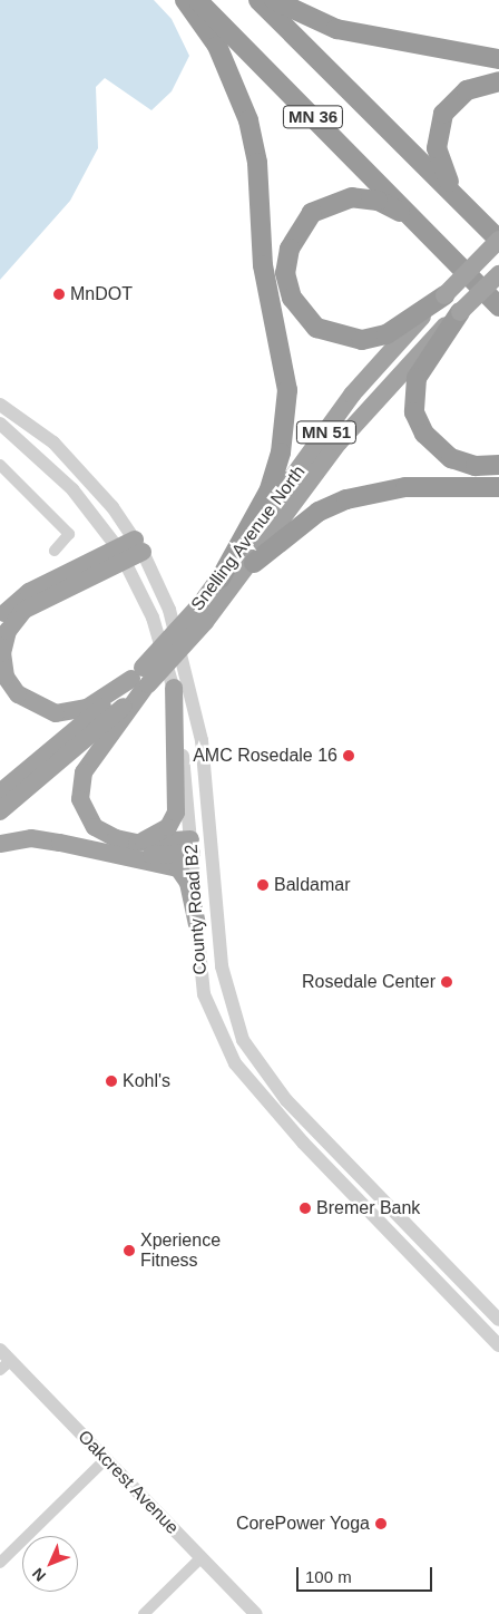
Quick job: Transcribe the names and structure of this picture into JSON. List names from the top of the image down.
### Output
{
  "streets": {
    "highway": ["MN 36", "MN 51", "Snelling Avenue North"],
    "street": ["County Road B2", "Oakcrest Avenue"]
  },
  "crossings": [
    ["MN 36", "Snelling Avenue North"]
  ],
  "places": [
    "MnDOT",
    "AMC Rosedale 16",
    "Baldamar",
    "Rosedale Center",
    "Kohl's",
    "Bremer Bank",
    "Xperience Fitness",
    "CorePower Yoga"
  ],
  "scale_bar": "100 m",
  "north": "bottom left"
}
